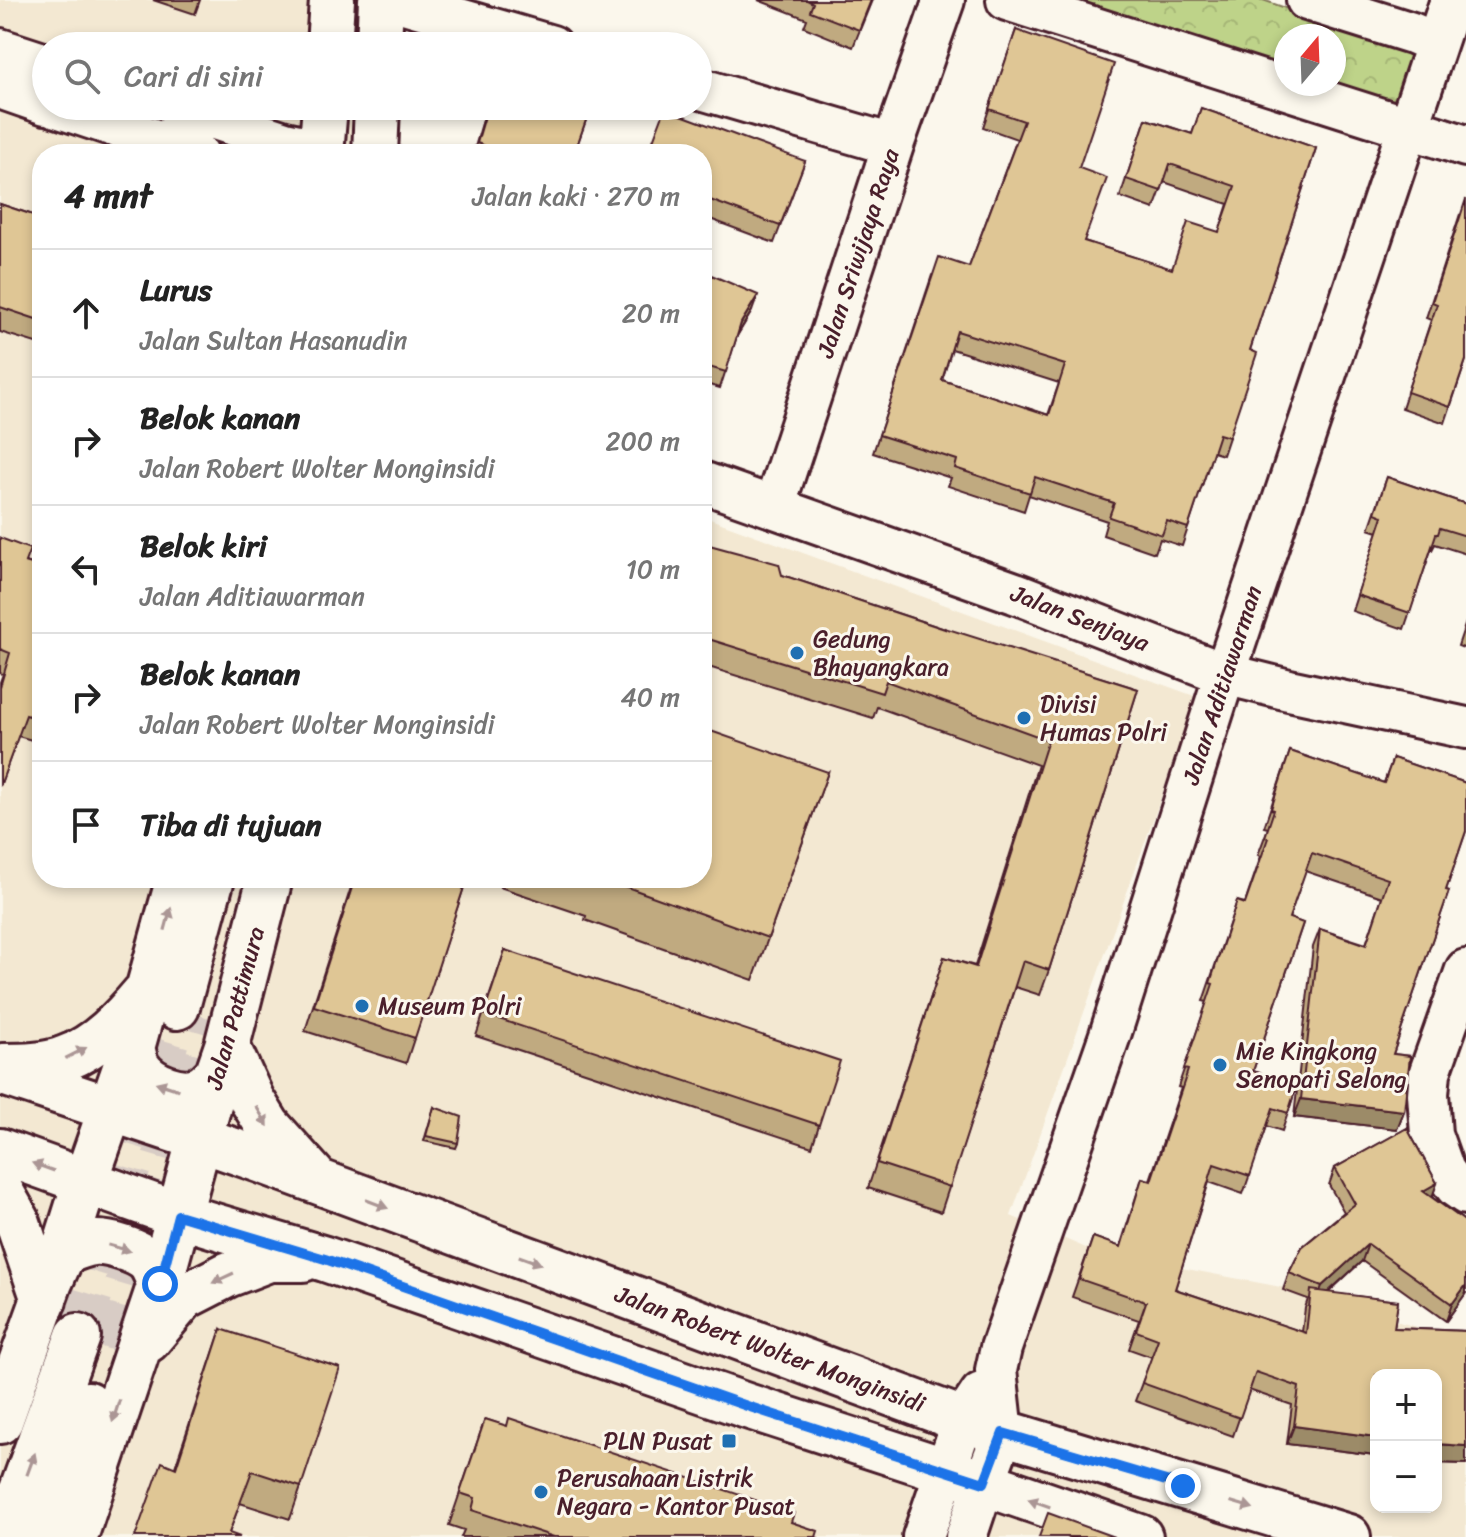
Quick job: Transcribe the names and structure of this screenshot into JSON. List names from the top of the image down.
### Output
{
  "streets": {
    "main road": ["Jalan Pattimura", "Jalan Robert Wolter Monginsidi"],
    "street": ["Jalan Sriwijaya Raya", "Jalan Senjaya", "Jalan Aditiawarman"]
  },
  "crossings": [
    ["Jalan Sriwijaya Raya", "Jalan Senjaya"],
    ["Jalan Senjaya", "Jalan Aditiawarman"],
    ["Jalan Aditiawarman", "Jalan Robert Wolter Monginsidi"],
    ["Jalan Pattimura", "Jalan Robert Wolter Monginsidi"]
  ],
  "places": {
    "other": [
      "Gedung Bhayangkara",
      "Divisi Humas Polri",
      "Museum Polri",
      "Mie Kingkong Senopati Selong",
      "Perusahaan Listrik Negara - Kantor Pusat"
    ],
    "transit": ["PLN Pusat"]
  },
  "north": "top",
  "page": {
    "search": "Cari di sini",
    "heading": ["4 mnt", "Jalan kaki · 270 m"],
    "list": [
      ["Lurus", "Jalan Sultan Hasanudin", "20 m"],
      ["Belok kanan", "Jalan Robert Wolter Monginsidi", "200 m"],
      ["Belok kiri", "Jalan Aditiawarman", "10 m"],
      ["Belok kanan", "Jalan Robert Wolter Monginsidi", "40 m"],
      "Tiba di tujuan"
    ],
    "map_buttons": ["+", "−"]
  }
}
